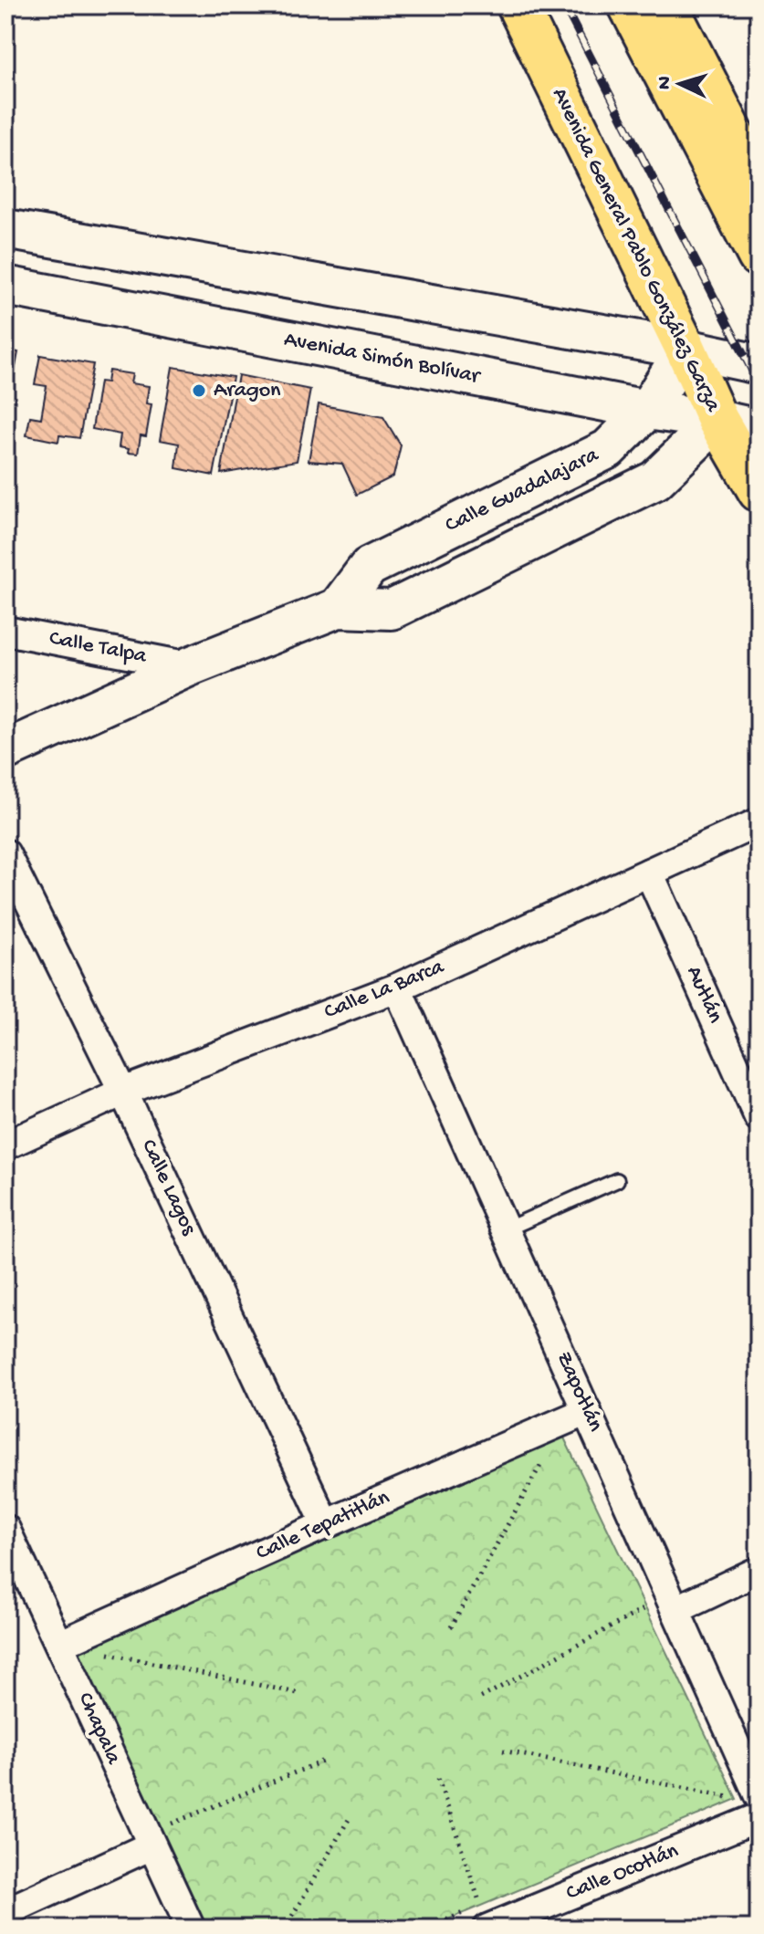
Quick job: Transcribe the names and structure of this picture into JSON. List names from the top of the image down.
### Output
{
  "streets": {
    "main road": ["Avenida General Pablo González Garza", "Avenida Simón Bolívar", "Calle Guadalajara"],
    "street": [
      "Calle Talpa",
      "Calle La Barca",
      "Autlán",
      "Calle Lagos",
      "Zapotlán",
      "Calle Tepatitlán",
      "Chapala",
      "Calle Ocotlán"
    ]
  },
  "crossings": [
    ["Avenida General Pablo González Garza", "Avenida Simón Bolívar"],
    ["Avenida General Pablo González Garza", "Calle Guadalajara"],
    ["Avenida Simón Bolívar", "Calle Guadalajara"],
    ["Calle La Barca", "Autlán"],
    ["Calle La Barca", "Calle Lagos"],
    ["Calle La Barca", "Zapotlán"],
    ["Calle Lagos", "Calle Tepatitlán"],
    ["Zapotlán", "Calle Tepatitlán"],
    ["Calle Tepatitlán", "Chapala"]
  ],
  "places": ["Aragon"],
  "north": "left"
}
